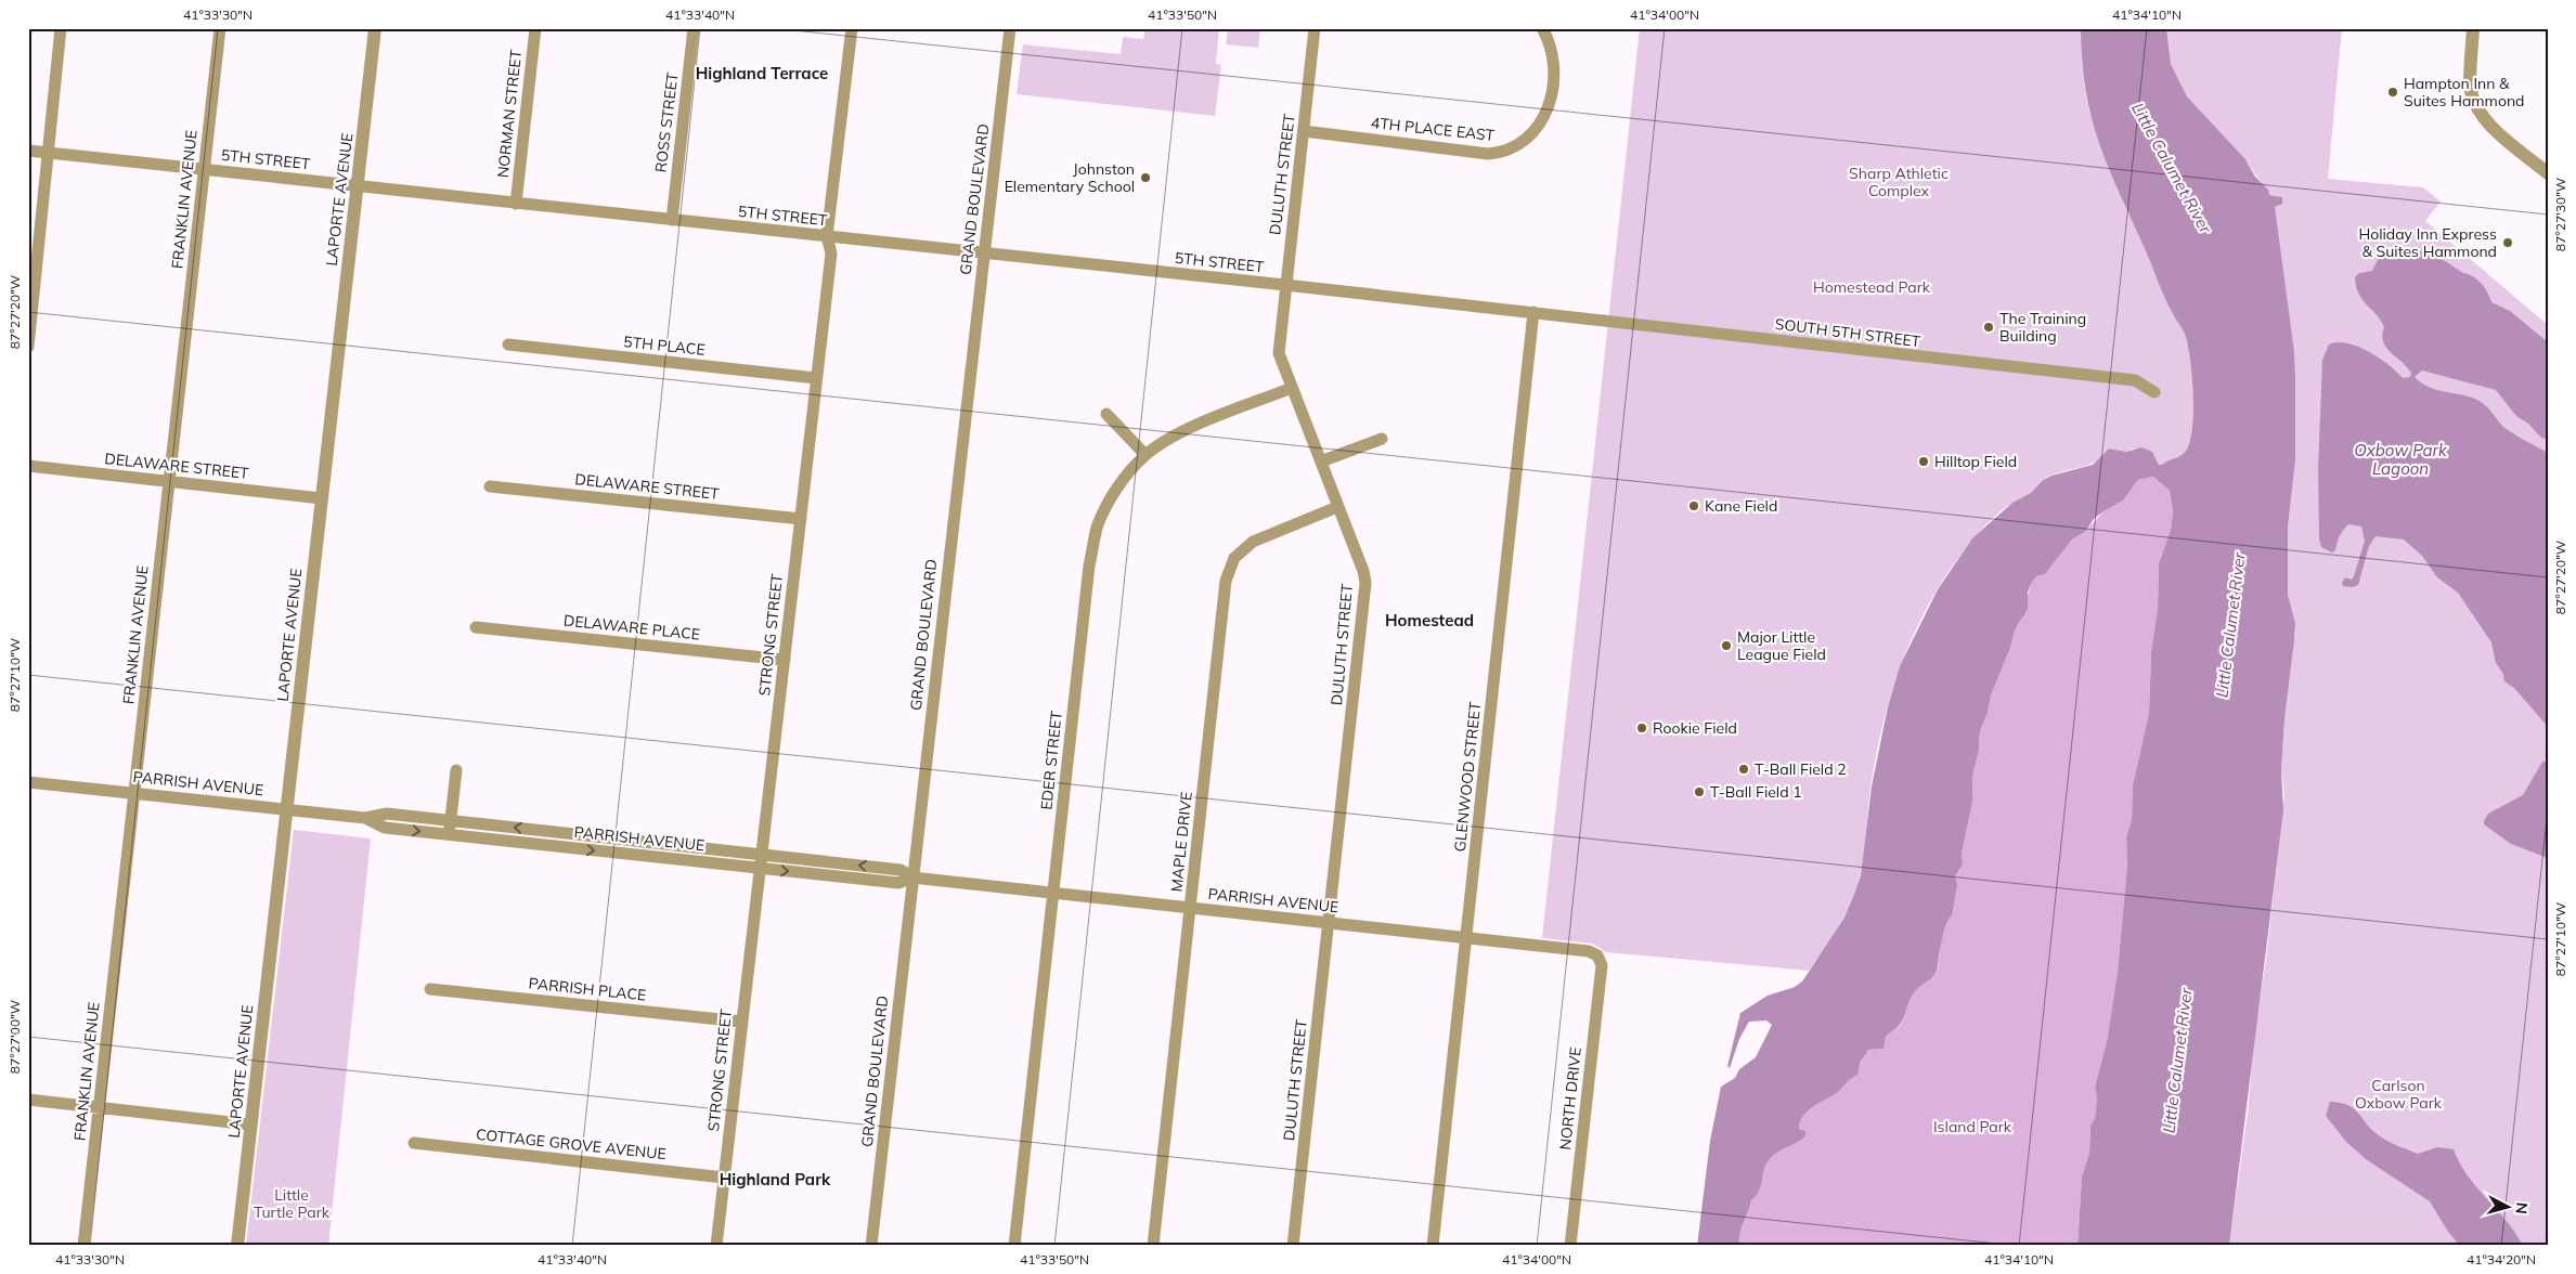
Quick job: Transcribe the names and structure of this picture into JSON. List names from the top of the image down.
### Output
{
  "streets": {
    "street": [
      "NORMAN STREET",
      "ROSS STREET",
      "4TH PLACE EAST",
      "5TH STREET",
      "DULUTH STREET",
      "FRANKLIN AVENUE",
      "LAPORTE AVENUE",
      "GRAND BOULEVARD",
      "SOUTH 5TH STREET",
      "5TH PLACE",
      "DELAWARE STREET",
      "DELAWARE PLACE",
      "STRONG STREET",
      "EDER STREET",
      "GLENWOOD STREET",
      "PARRISH AVENUE",
      "MAPLE DRIVE",
      "PARRISH PLACE",
      "NORTH DRIVE",
      "COTTAGE GROVE AVENUE"
    ]
  },
  "crossings": [
    ["NORMAN STREET", "5TH STREET"],
    ["ROSS STREET", "5TH STREET"],
    ["4TH PLACE EAST", "DULUTH STREET"],
    ["5TH STREET", "DULUTH STREET"],
    ["5TH STREET", "FRANKLIN AVENUE"],
    ["5TH STREET", "LAPORTE AVENUE"],
    ["5TH STREET", "GRAND BOULEVARD"],
    ["5TH STREET", "SOUTH 5TH STREET"],
    ["5TH STREET", "STRONG STREET"],
    ["5TH STREET", "GLENWOOD STREET"],
    ["DULUTH STREET", "EDER STREET"],
    ["DULUTH STREET", "PARRISH AVENUE"],
    ["DULUTH STREET", "MAPLE DRIVE"],
    ["FRANKLIN AVENUE", "DELAWARE STREET"],
    ["FRANKLIN AVENUE", "PARRISH AVENUE"],
    ["LAPORTE AVENUE", "DELAWARE STREET"],
    ["LAPORTE AVENUE", "PARRISH AVENUE"],
    ["GRAND BOULEVARD", "PARRISH AVENUE"],
    ["SOUTH 5TH STREET", "GLENWOOD STREET"],
    ["5TH PLACE", "STRONG STREET"],
    ["DELAWARE STREET", "STRONG STREET"],
    ["DELAWARE PLACE", "STRONG STREET"],
    ["STRONG STREET", "PARRISH AVENUE"],
    ["STRONG STREET", "PARRISH PLACE"],
    ["STRONG STREET", "COTTAGE GROVE AVENUE"],
    ["EDER STREET", "PARRISH AVENUE"],
    ["GLENWOOD STREET", "PARRISH AVENUE"],
    ["PARRISH AVENUE", "MAPLE DRIVE"],
    ["PARRISH AVENUE", "NORTH DRIVE"]
  ],
  "districts": ["Highland Terrace", "Homestead", "Highland Park"],
  "water": ["Little Calumet River", "Oxbow Park Lagoon"],
  "parks": [
    "Sharp Athletic Complex",
    "Homestead Park",
    "Carlson Oxbow Park",
    "Island Park",
    "Little Turtle Park"
  ],
  "places": [
    "Hampton Inn & Suites Hammond",
    "Johnston Elementary School",
    "Holiday Inn Express & Suites Hammond",
    "The Training Building",
    "Hilltop Field",
    "Kane Field",
    "Major Little League Field",
    "Rookie Field",
    "T-Ball Field 2",
    "T-Ball Field 1"
  ],
  "north": "right",
  "coordinates": [
    "41°33'30\"N",
    "41°33'40\"N",
    "41°33'50\"N",
    "41°34'00\"N",
    "41°34'10\"N",
    "87°27'30\"W",
    "87°27'20\"W",
    "87°27'10\"W",
    "87°27'00\"W",
    "41°34'20\"N"
  ]
}
